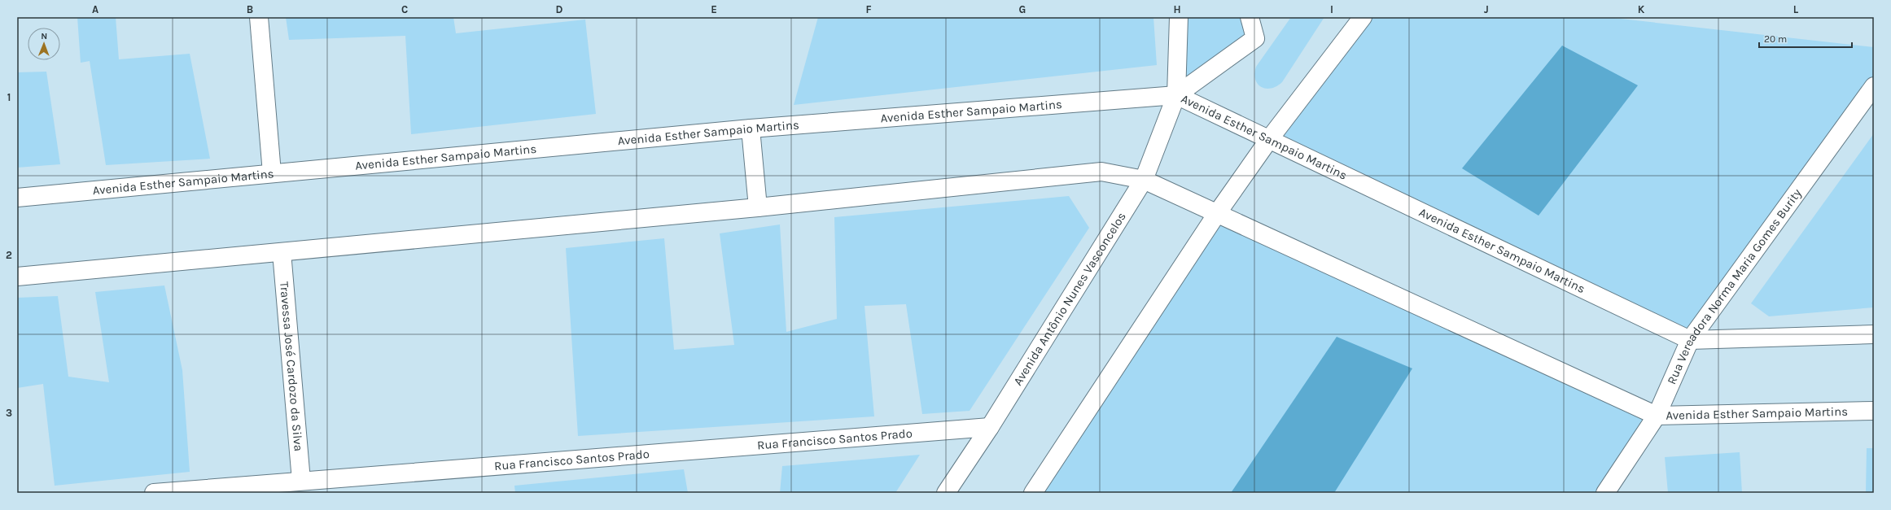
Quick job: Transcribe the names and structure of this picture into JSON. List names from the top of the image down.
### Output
{
  "streets": {
    "street": [
      "Avenida Esther Sampaio Martins",
      "Rua Vereadora Norma Maria Gomes Burity",
      "Avenida Antônio Nunes Vasconcelos",
      "Travessa José Cardozo da Silva",
      "Rua Francisco Santos Prado"
    ]
  },
  "crossings": [
    ["Avenida Esther Sampaio Martins", "Rua Vereadora Norma Maria Gomes Burity"],
    ["Avenida Esther Sampaio Martins", "Avenida Antônio Nunes Vasconcelos"],
    ["Avenida Esther Sampaio Martins", "Travessa José Cardozo da Silva"],
    ["Avenida Antônio Nunes Vasconcelos", "Rua Francisco Santos Prado"],
    ["Travessa José Cardozo da Silva", "Rua Francisco Santos Prado"]
  ],
  "scale_bar": "20 m",
  "north": "top",
  "grid": {
    "columns": [
      "A",
      "B",
      "C",
      "D",
      "E",
      "F",
      "G",
      "H",
      "I",
      "J",
      "K",
      "L"
    ],
    "rows": ["1", "2", "3"]
  }
}
